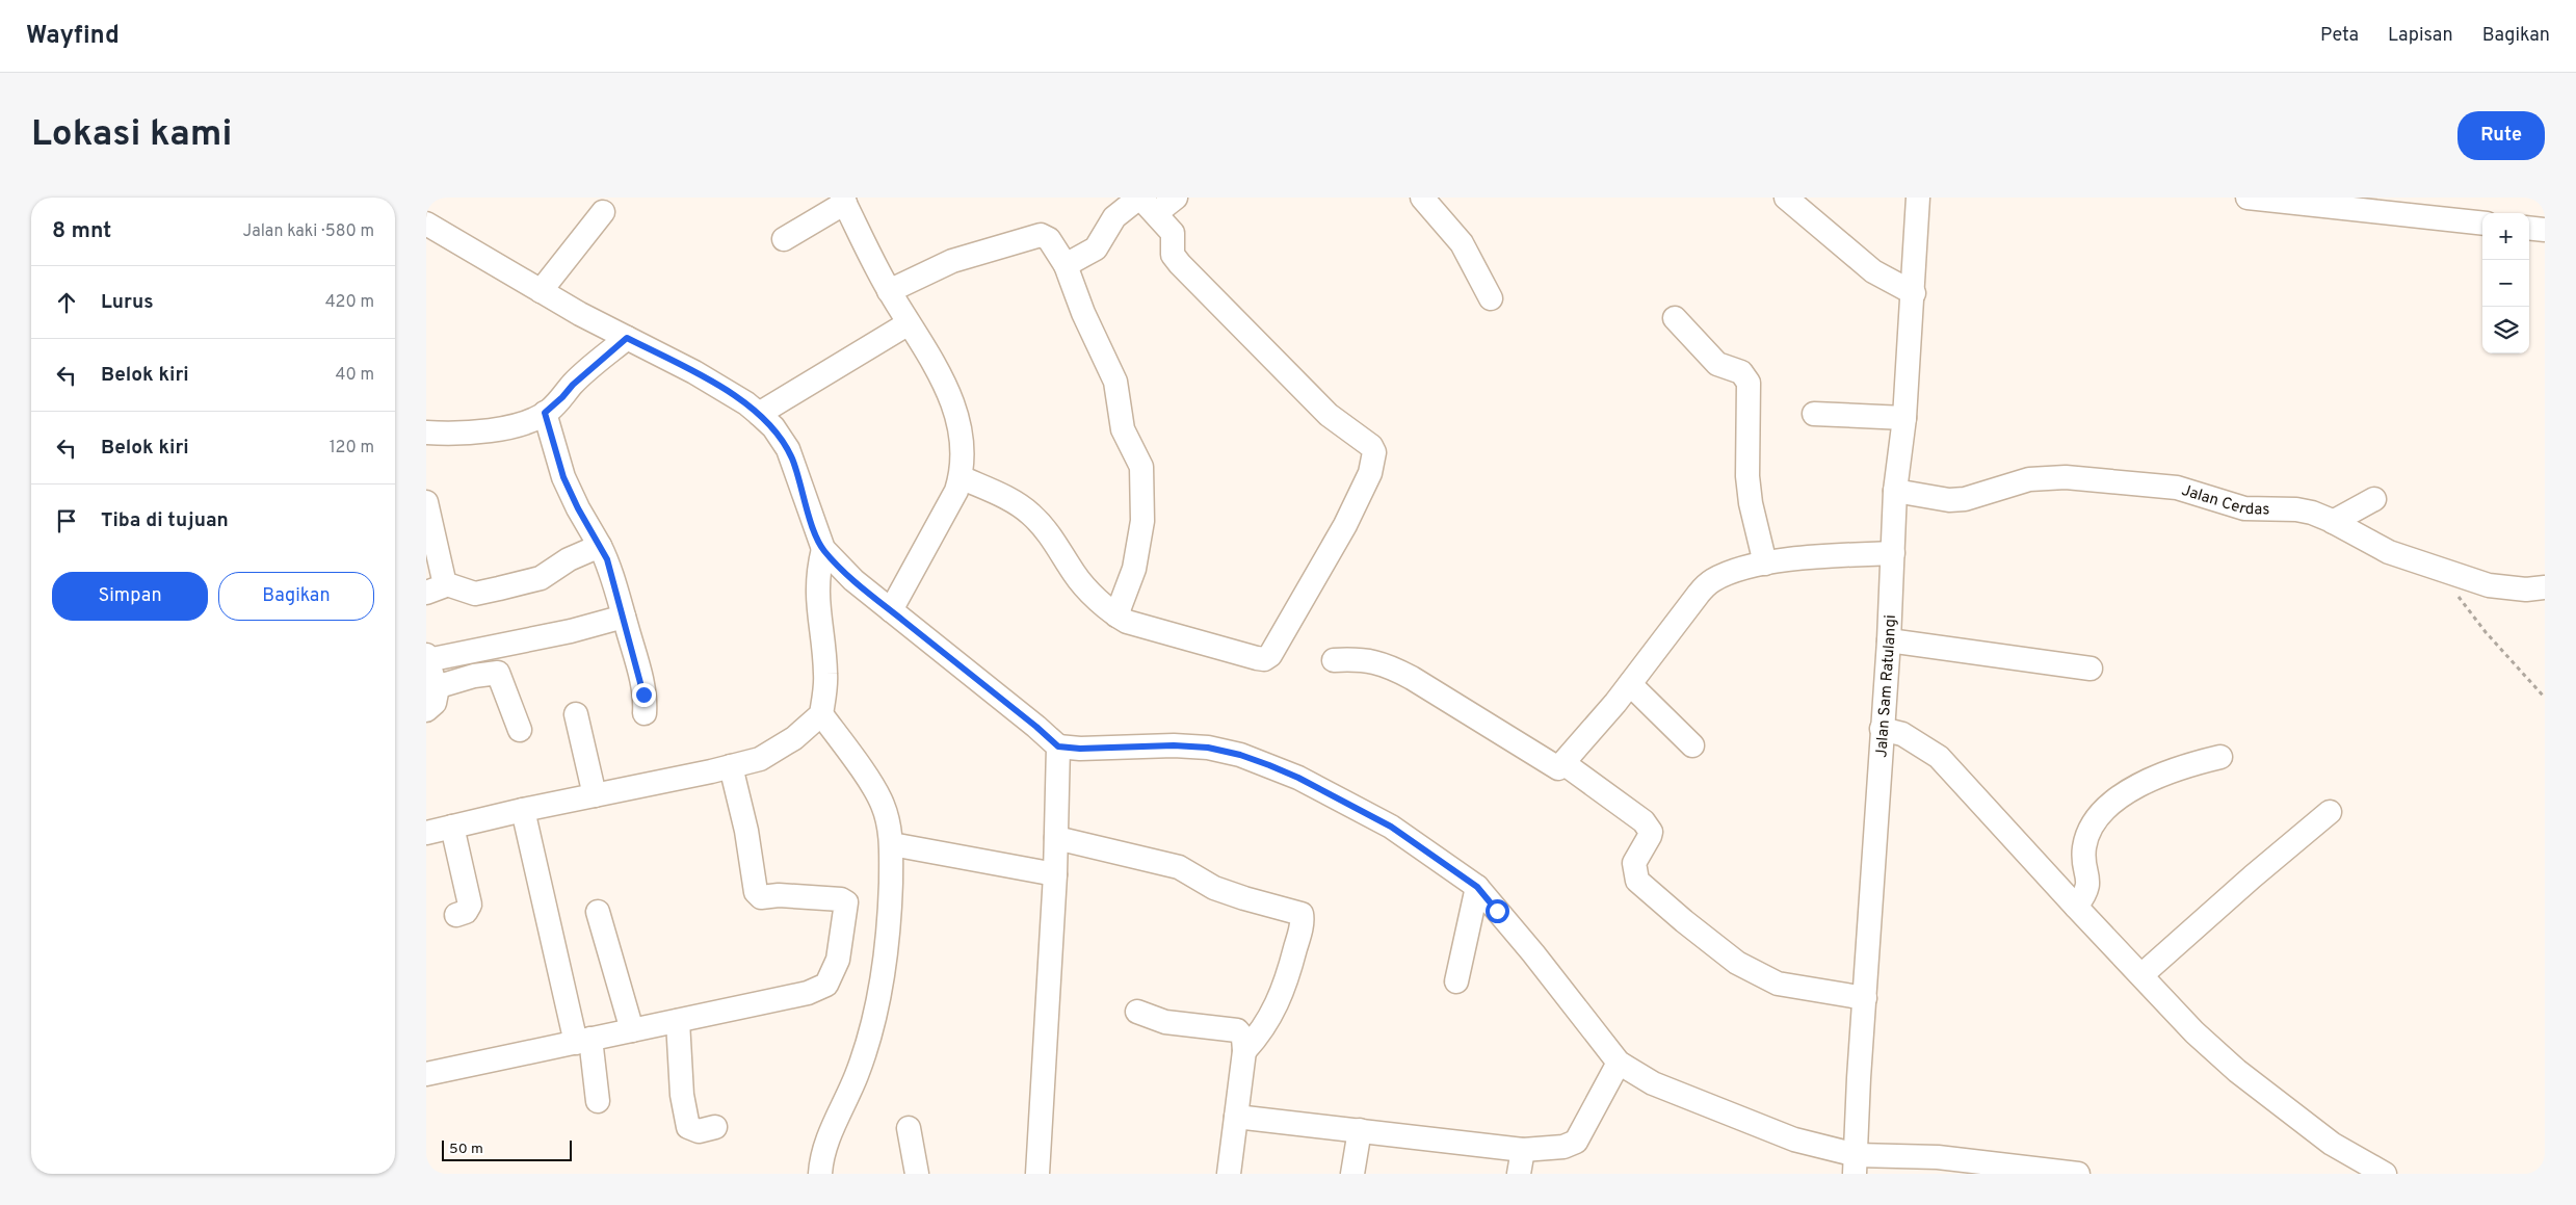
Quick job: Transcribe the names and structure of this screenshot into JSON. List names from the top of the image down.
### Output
{
  "streets": {
    "street": ["Jalan Cerdas", "Jalan Sam Ratulangi"]
  },
  "crossings": [
    ["Jalan Cerdas", "Jalan Sam Ratulangi"]
  ],
  "scale_bar": "50 m",
  "page": {
    "header": "Wayfind",
    "nav": ["Peta", "Lapisan", "Bagikan"],
    "buttons": [
      "Rute",
      ["Simpan", "Bagikan"]
    ],
    "title": "Lokasi kami",
    "heading": ["8 mnt", "Jalan kaki · 580 m"],
    "map_buttons": ["+", "−"],
    "list": [
      ["Lurus", "420 m"],
      ["Belok kiri", "40 m"],
      ["Belok kiri", "120 m"],
      "Tiba di tujuan"
    ],
    "scale": "50 m"
  }
}
